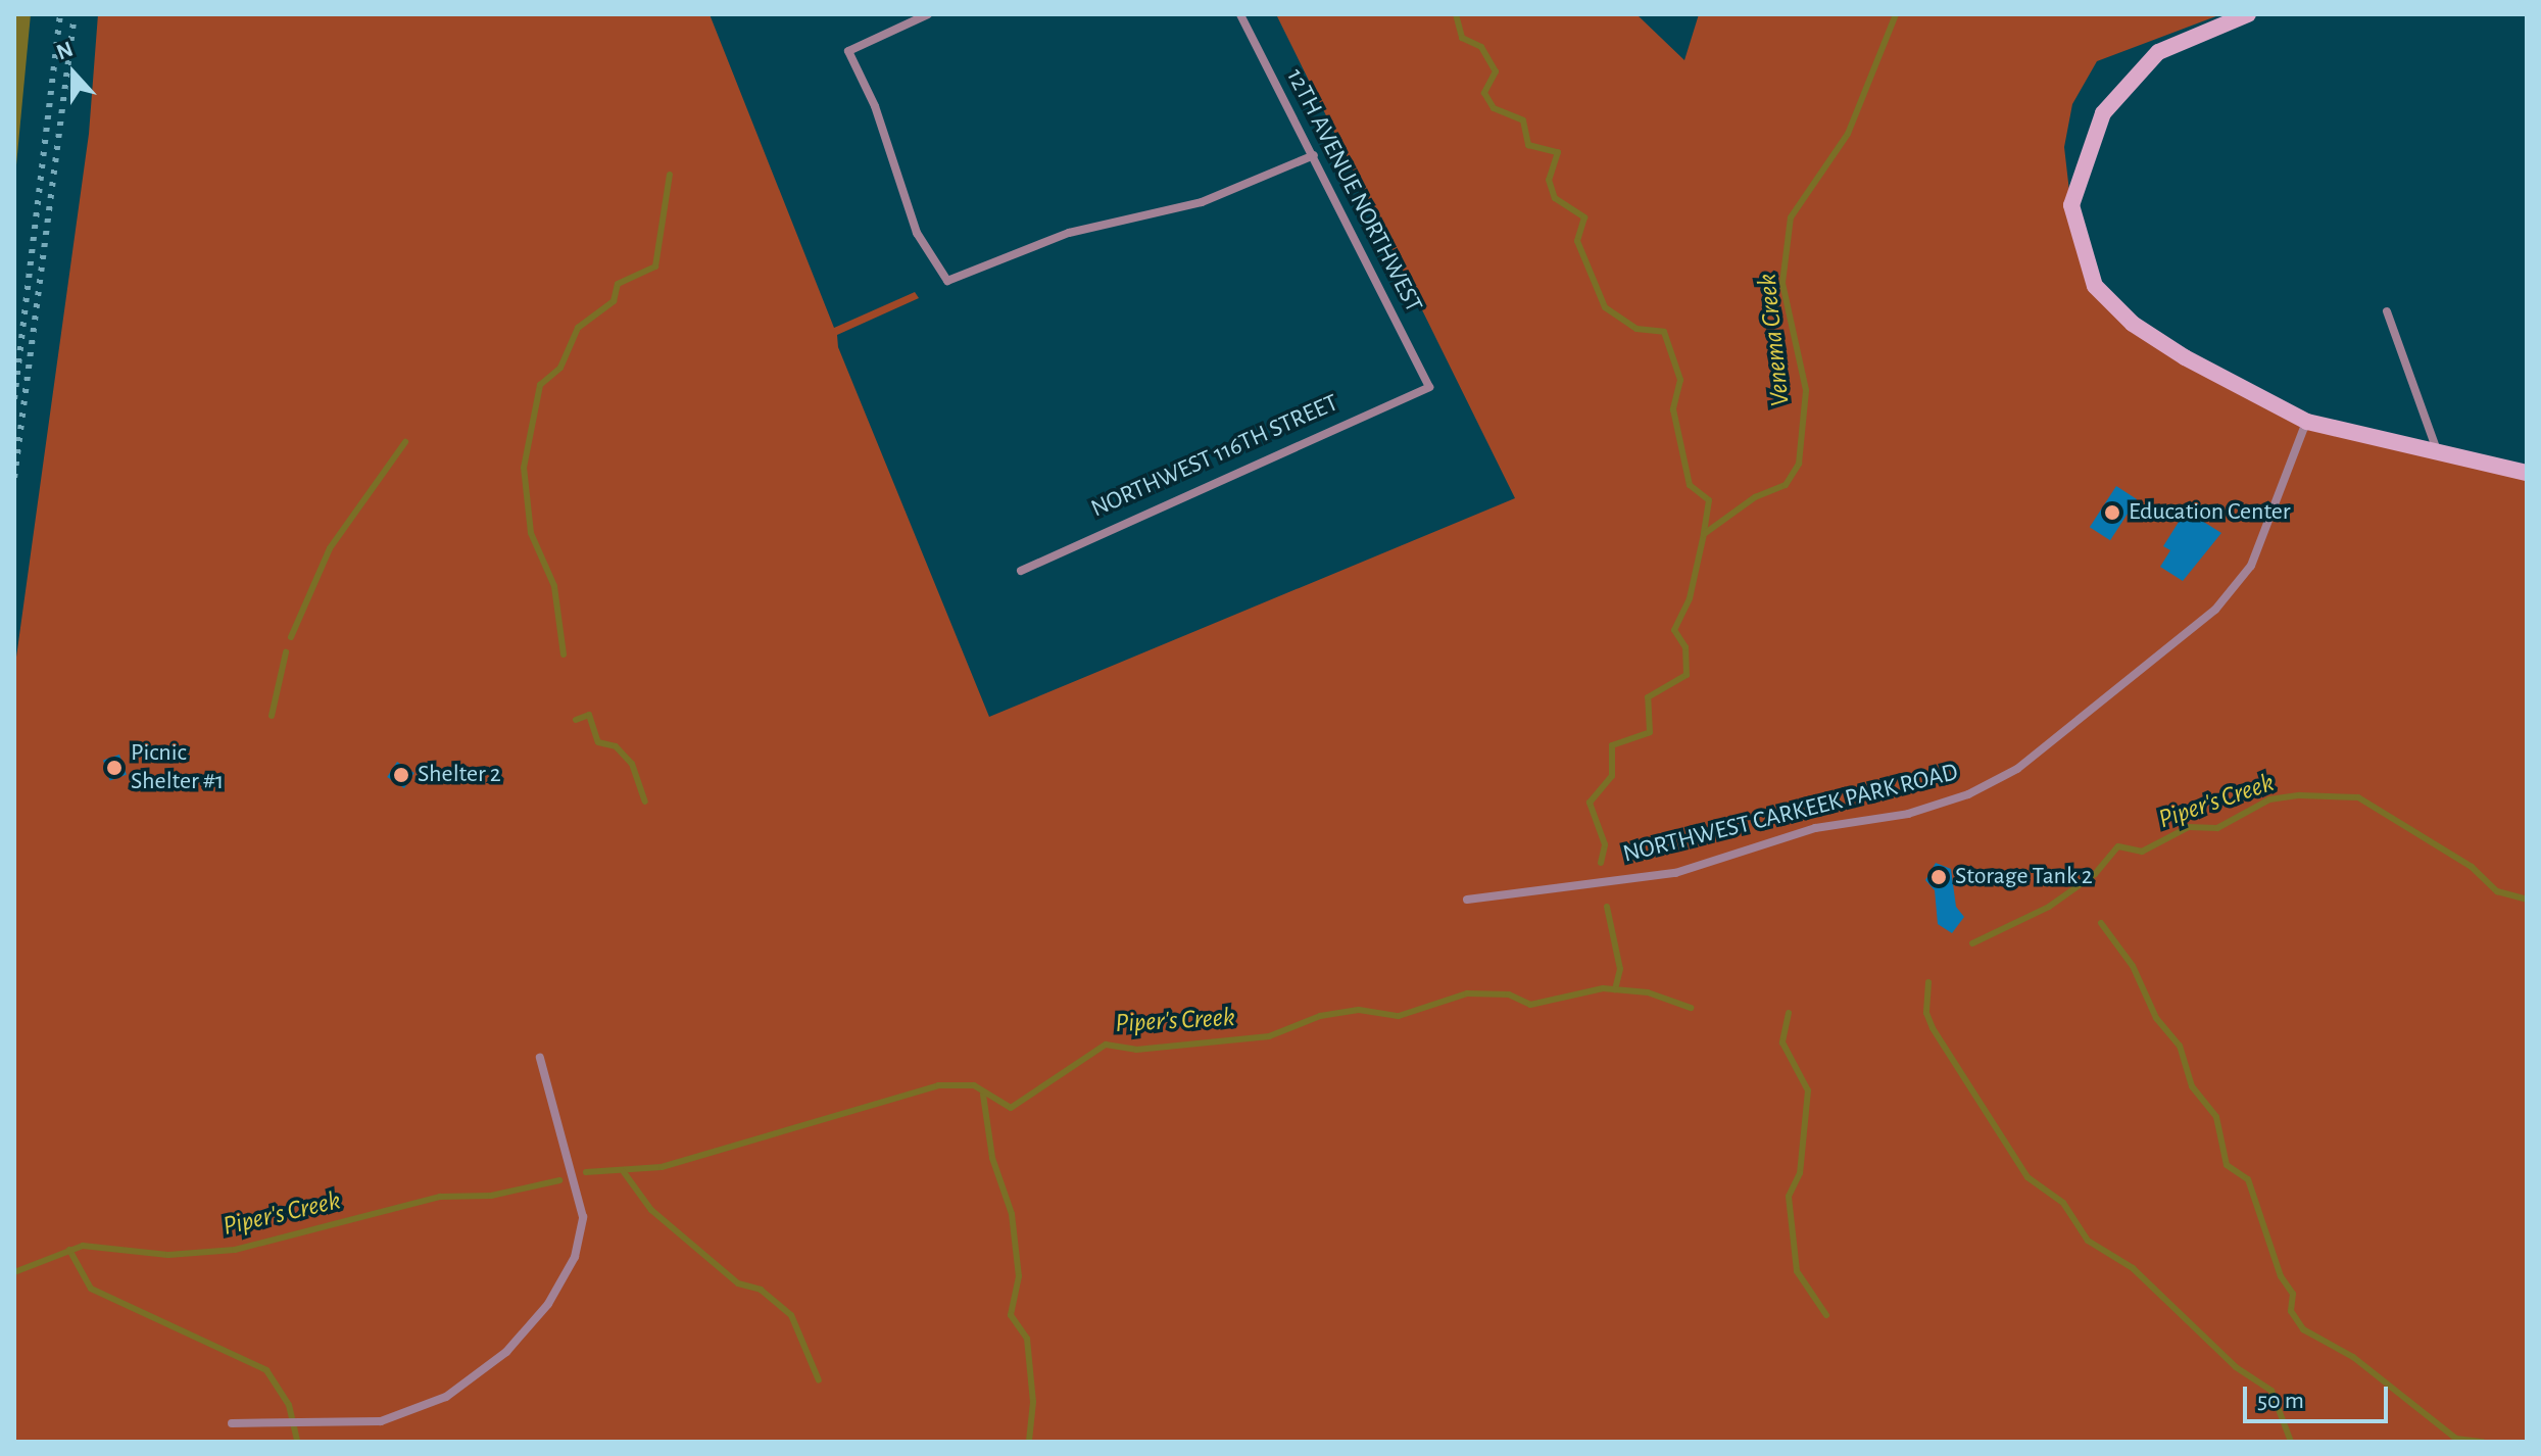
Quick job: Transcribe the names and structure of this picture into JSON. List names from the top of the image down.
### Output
{
  "streets": {
    "street": ["12TH AVENUE NORTHWEST", "NORTHWEST 116TH STREET", "NORTHWEST CARKEEK PARK ROAD"]
  },
  "crossings": [
    ["12TH AVENUE NORTHWEST", "NORTHWEST 116TH STREET"]
  ],
  "water": ["Venema Creek", "Piper's Creek"],
  "places": [
    "Education Center",
    "Picnic Shelter #1",
    "Shelter 2",
    "Storage Tank 2"
  ],
  "scale_bar": "50 m",
  "north": "top"
}
